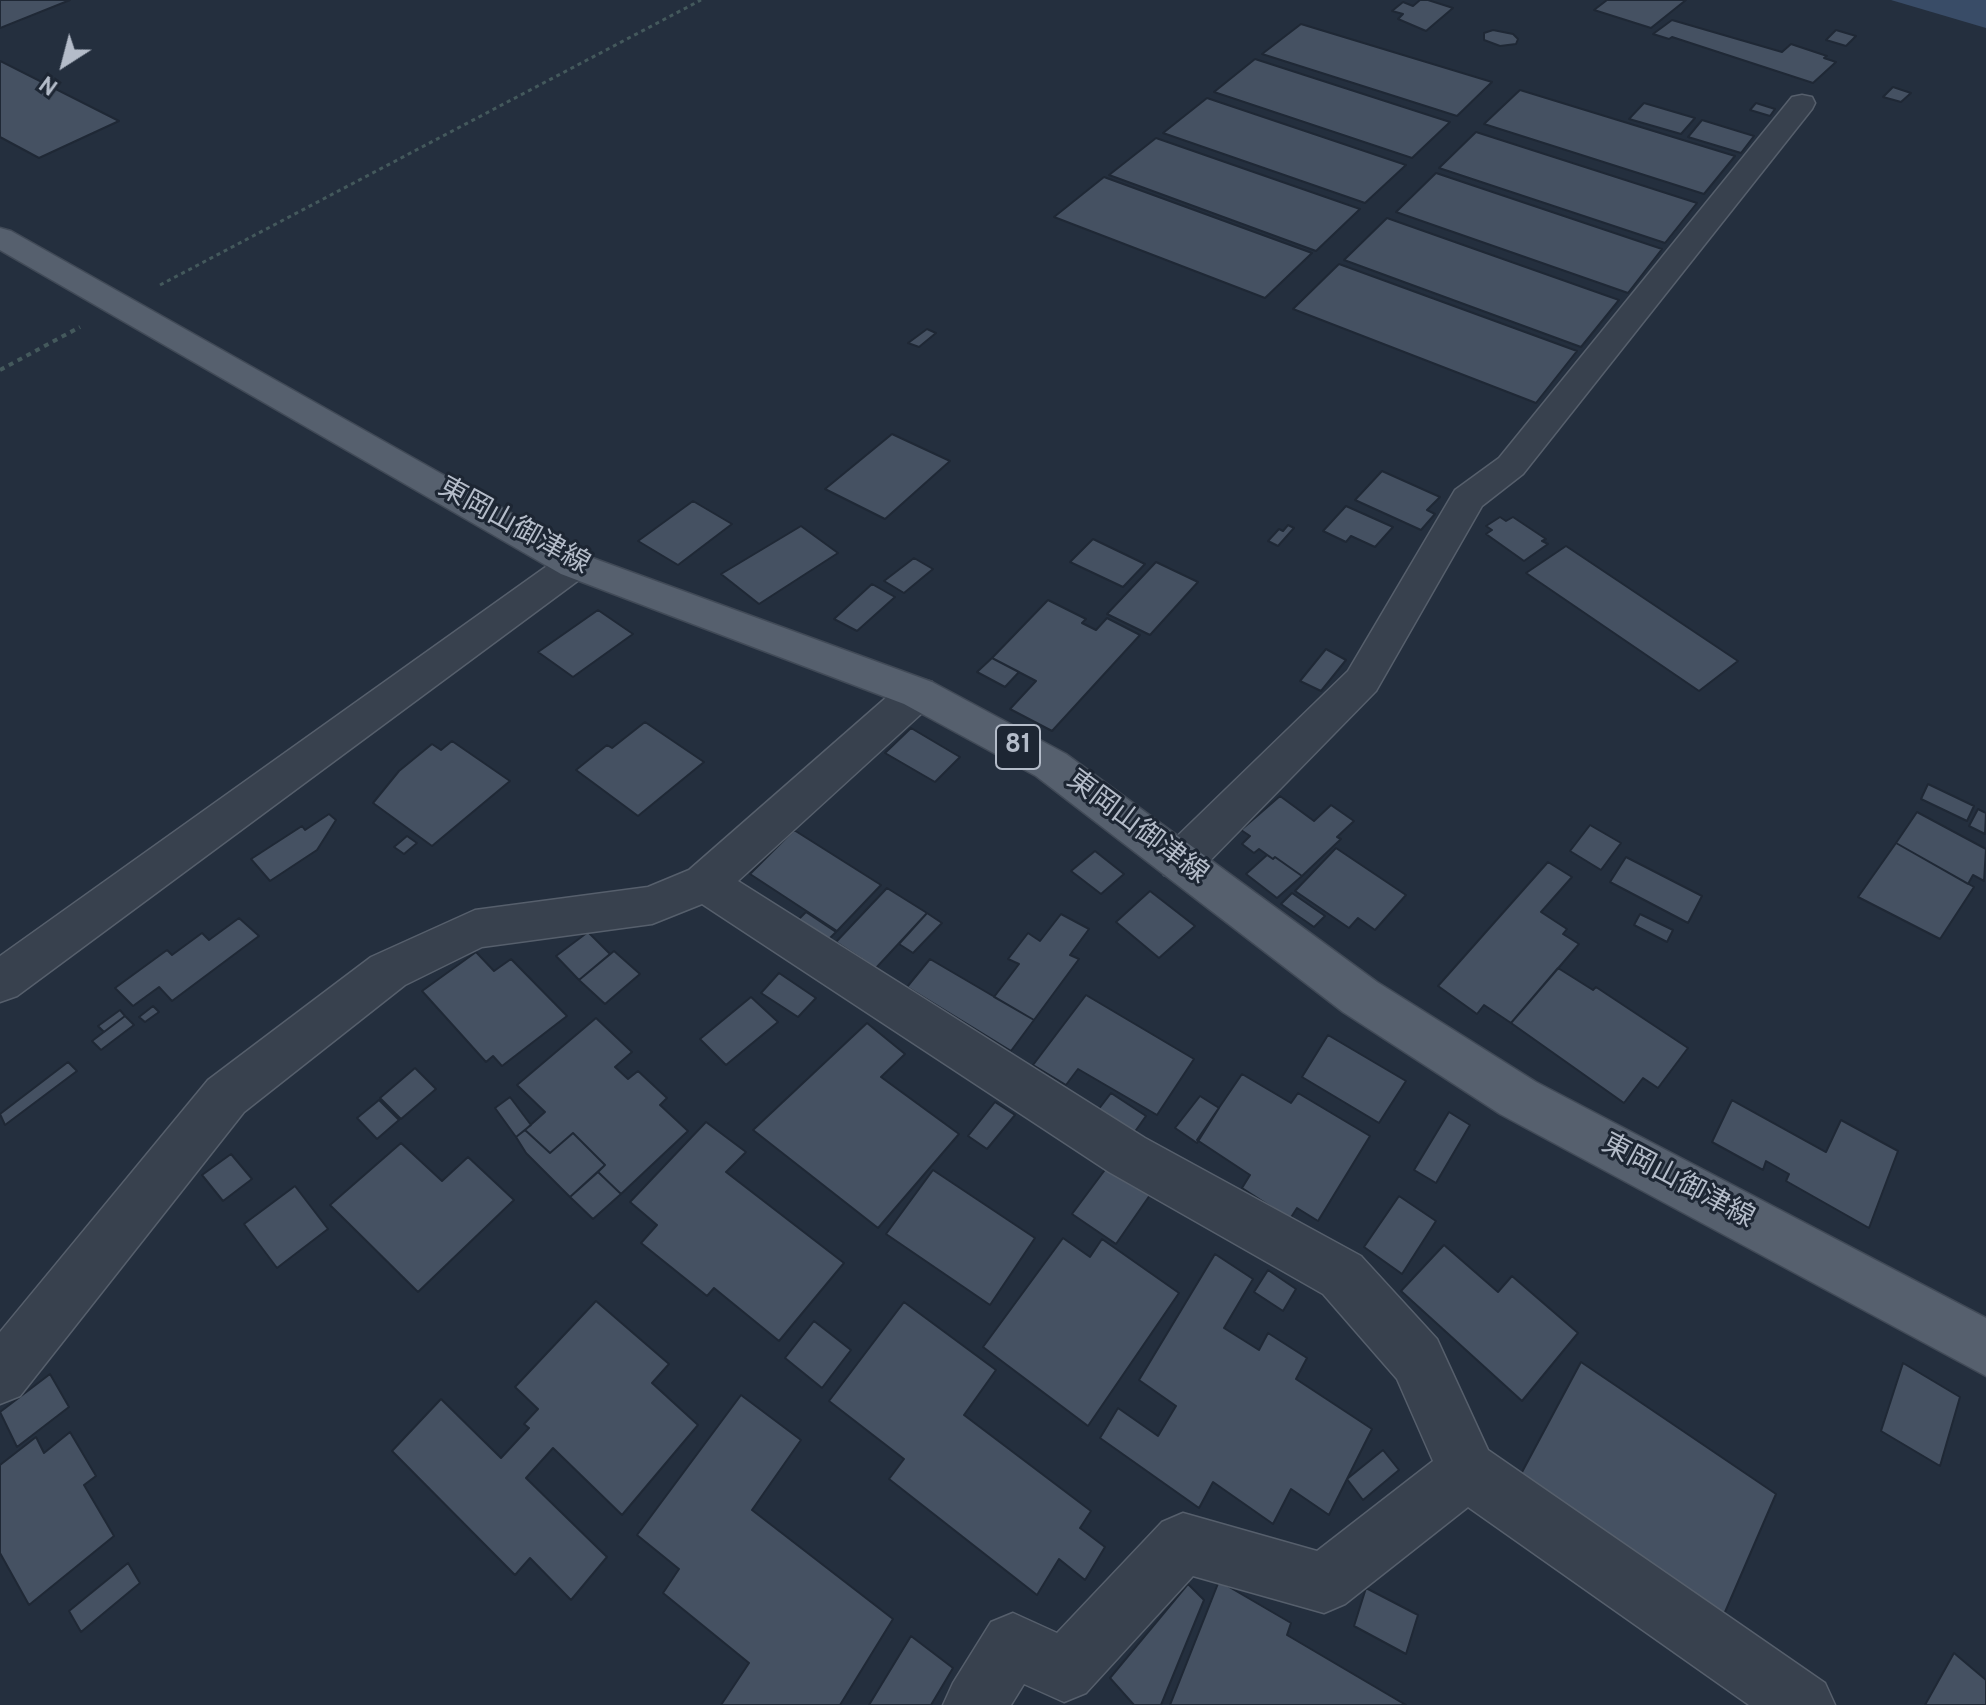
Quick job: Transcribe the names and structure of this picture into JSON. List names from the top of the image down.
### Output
{
  "streets": {
    "main road": ["東岡山御津線", "81"]
  },
  "north": "bottom left"
}
